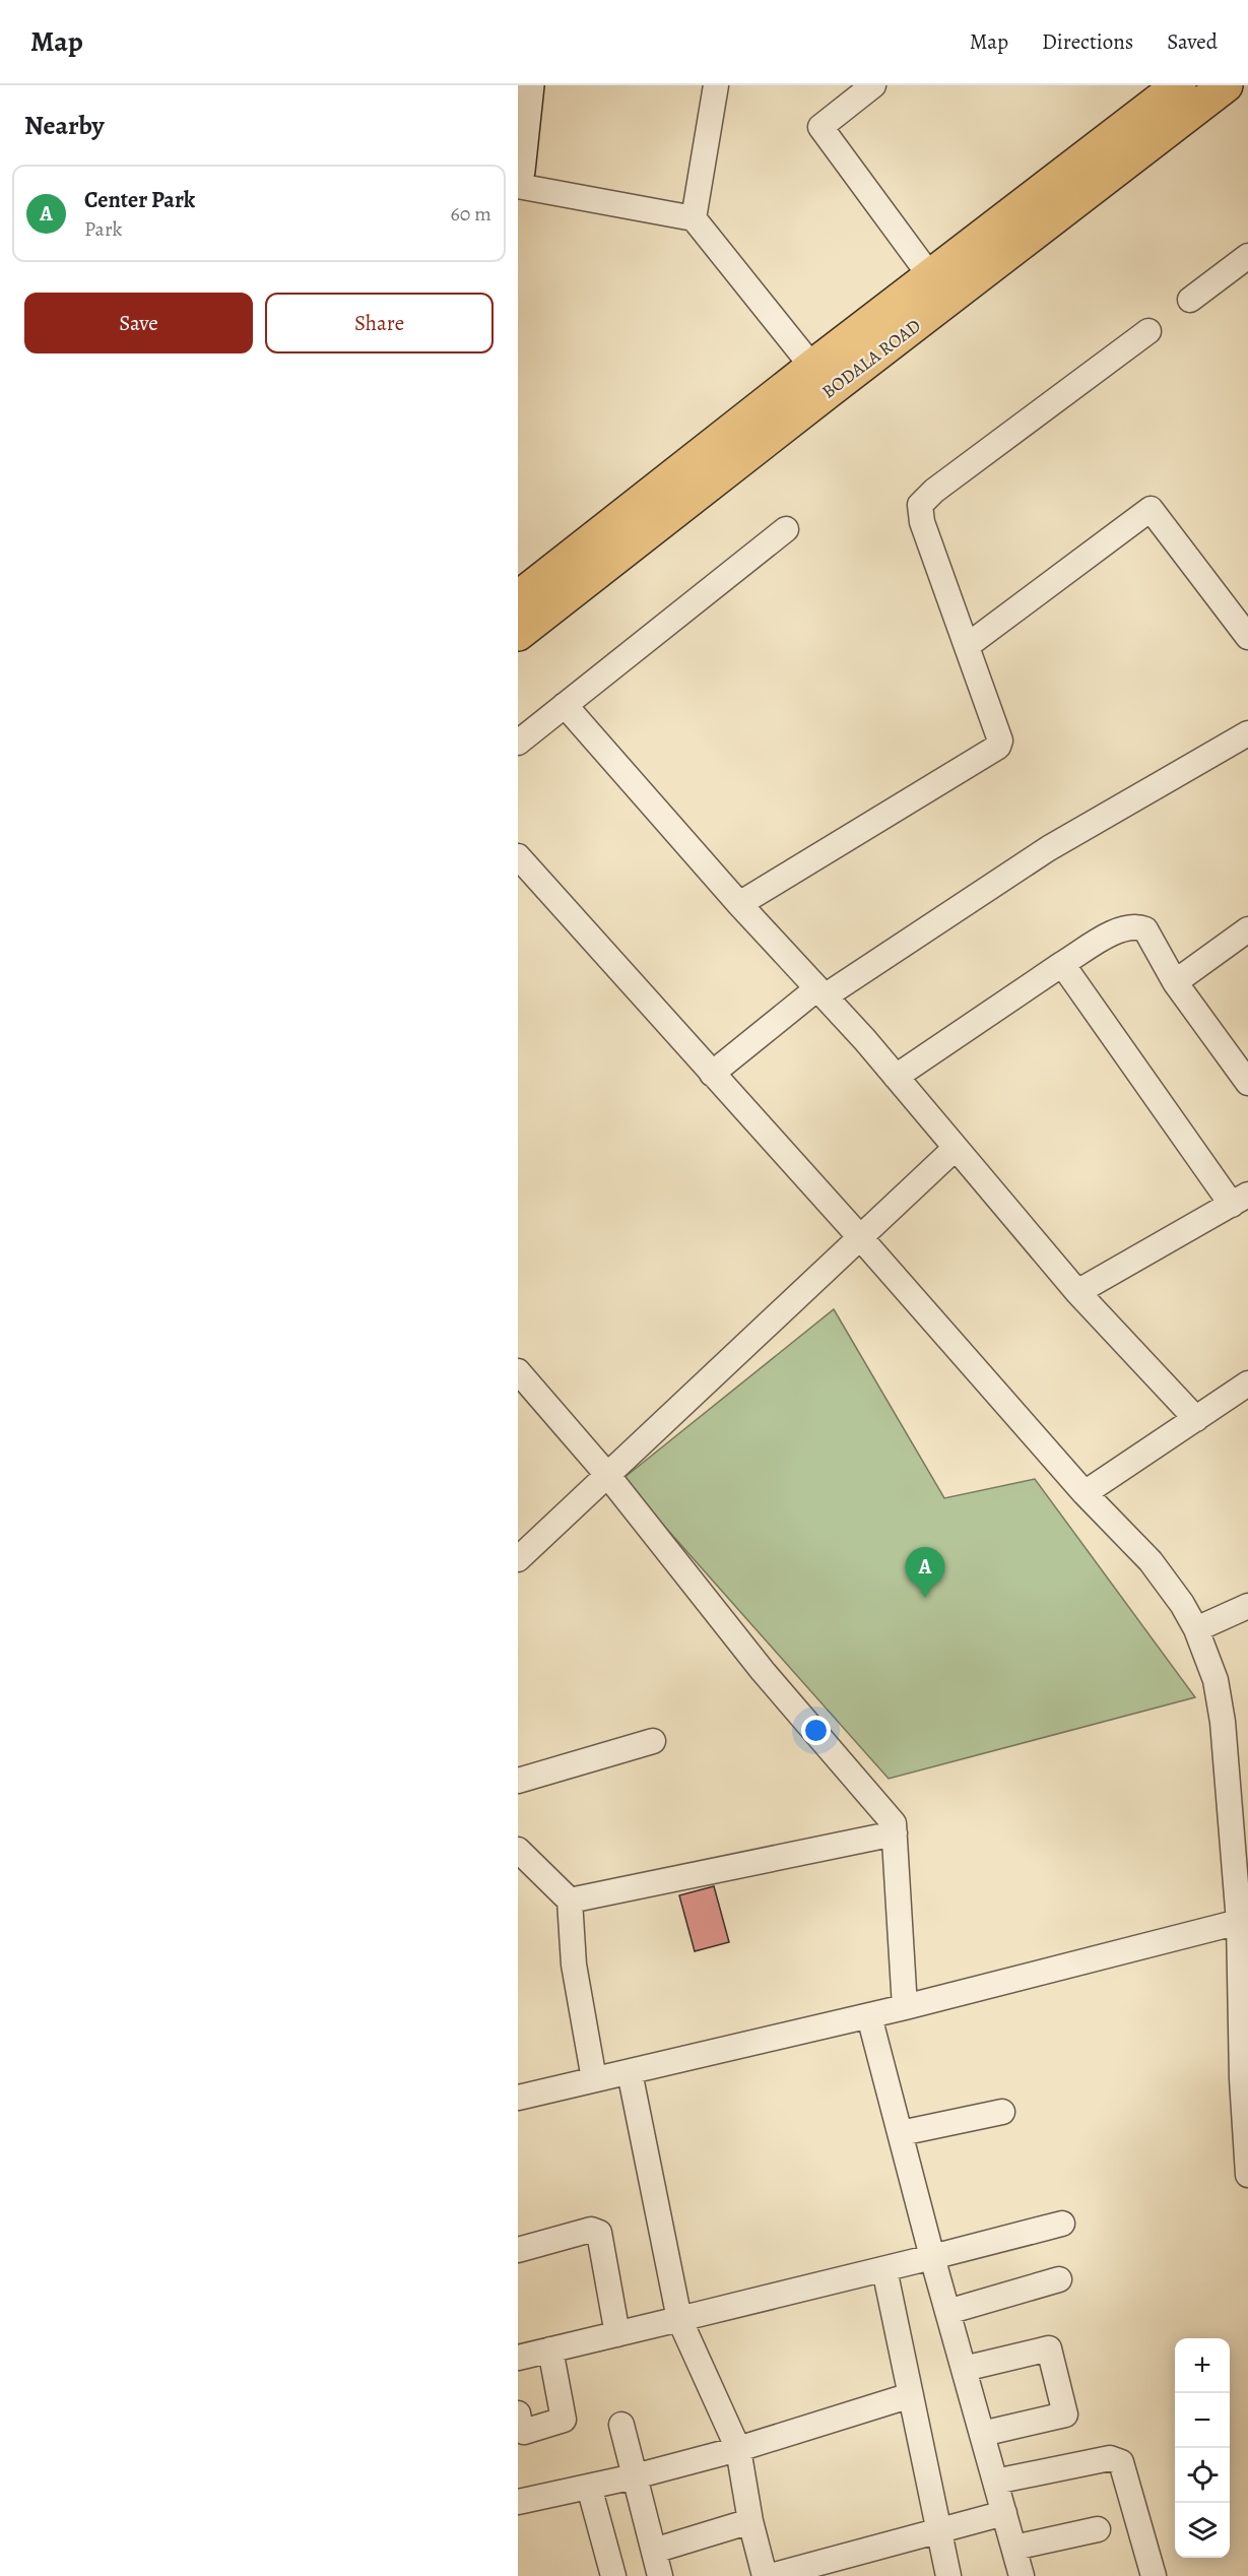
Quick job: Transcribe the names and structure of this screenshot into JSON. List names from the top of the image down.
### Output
{
  "streets": {
    "main road": ["BODALA ROAD"]
  },
  "page": {
    "header": "Map",
    "nav": ["Map", "Directions", "Saved"],
    "heading": "Nearby",
    "list": [
      {
        "mark": "A",
        "name": "Center Park",
        "note": "Park",
        "value": "60 m"
      }
    ],
    "buttons": ["Save", "Share"],
    "pins": "A",
    "map_buttons": ["+", "−"]
  }
}
